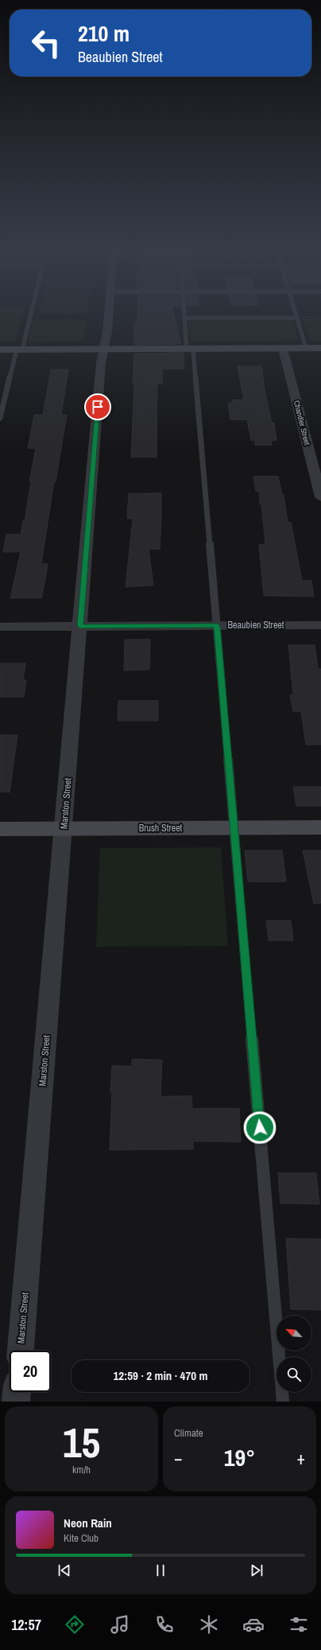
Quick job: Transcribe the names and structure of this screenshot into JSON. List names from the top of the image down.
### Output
{
  "streets": {
    "street": [
      "Chandler Street",
      "Beaubien Street",
      "Marston Street",
      "Brush Street"
    ]
  },
  "crossings": [
    ["Beaubien Street", "Marston Street"],
    ["Marston Street", "Brush Street"]
  ],
  "north": "top left",
  "page": {
    "turn": ["210 m", "Beaubien Street"],
    "limit": "20",
    "trip": "12:59 · 2 min · 470 m",
    "tile": [
      ["15", "km/h"],
      "Climate"
    ],
    "heat": ["−", "19°", "+"],
    "song": ["Neon Rain", "Kite Club"],
    "tabs": "12:57"
  }
}
